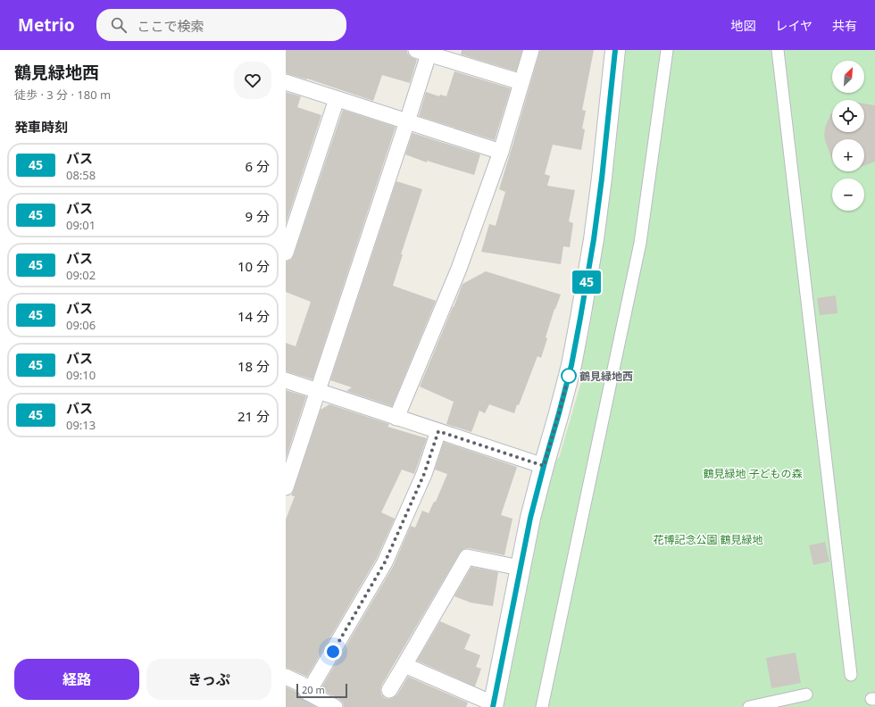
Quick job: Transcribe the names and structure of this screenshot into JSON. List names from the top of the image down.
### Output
{
  "parks": ["鶴見緑地 子どもの森", "花博記念公園 鶴見緑地"],
  "places": ["鶴見緑地西"],
  "lines": ["bus line 45"],
  "scale_bar": "20 m",
  "north": "top right",
  "page": {
    "header": "Metrio",
    "search": "ここで検索",
    "nav": ["地図", "レイヤ", "共有"],
    "heading": [
      ["鶴見緑地西", "徒歩 · 3 分 · 180 m"],
      "発車時刻"
    ],
    "on_map": "45",
    "map_buttons": ["+", "−"],
    "list": [
      {
        "mark": "45",
        "name": "バス",
        "note": "08:58",
        "value": "6 分"
      },
      {
        "mark": "45",
        "name": "バス",
        "note": "09:01",
        "value": "9 分"
      },
      {
        "mark": "45",
        "name": "バス",
        "note": "09:02",
        "value": "10 分"
      },
      {
        "mark": "45",
        "name": "バス",
        "note": "09:06",
        "value": "14 分"
      },
      {
        "mark": "45",
        "name": "バス",
        "note": "09:10",
        "value": "18 分"
      },
      {
        "mark": "45",
        "name": "バス",
        "note": "09:13",
        "value": "21 分"
      }
    ],
    "buttons": ["経路", "きっぷ"],
    "scale": "20 m"
  }
}
